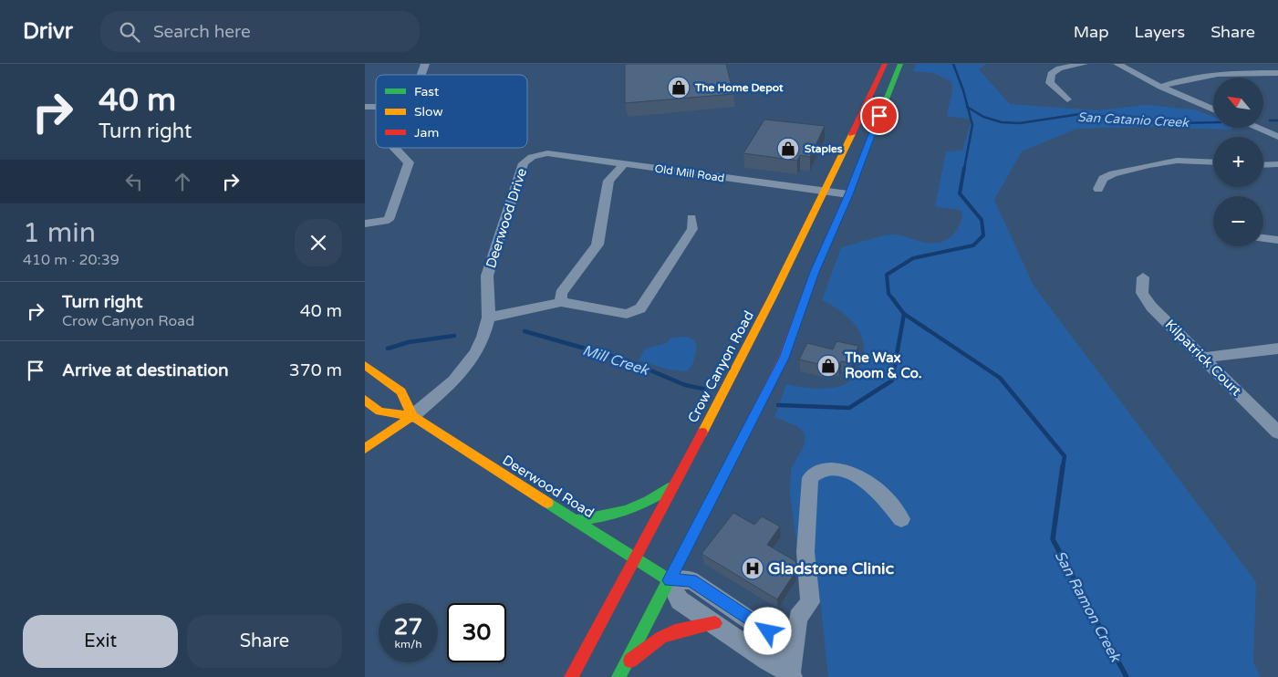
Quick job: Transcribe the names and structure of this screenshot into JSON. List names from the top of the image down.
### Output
{
  "streets": {
    "main road": ["Deerwood Drive", "Crow Canyon Road", "Deerwood Road"],
    "street": ["Old Mill Road", "Kilpatrick Court"]
  },
  "crossings": [
    ["Old Mill Road", "Deerwood Drive"],
    ["Old Mill Road", "Crow Canyon Road"],
    ["Deerwood Drive", "Deerwood Road"],
    ["Crow Canyon Road", "Deerwood Road"]
  ],
  "water": ["San Catanio Creek", "Mill Creek", "San Ramon Creek"],
  "places": {
    "shop": ["The Home Depot", "Staples", "The Wax Room & Co."],
    "hospital": ["Gladstone Clinic"]
  },
  "legend": ["Fast", "Slow", "Jam"],
  "north": "top left",
  "page": {
    "header": "Drivr",
    "search": "Search here",
    "nav": ["Map", "Layers", "Share"],
    "turn": ["40 m", "Turn right"],
    "map_buttons": ["+", "−"],
    "heading": ["1 min", "410 m · 20:39"],
    "list": [
      {
        "name": "Turn right",
        "note": "Crow Canyon Road",
        "value": "40 m"
      },
      {
        "name": "Arrive at destination",
        "value": "370 m"
      }
    ],
    "speed": "27 km/h",
    "limit": "30",
    "buttons": ["Exit", "Share"]
  }
}
